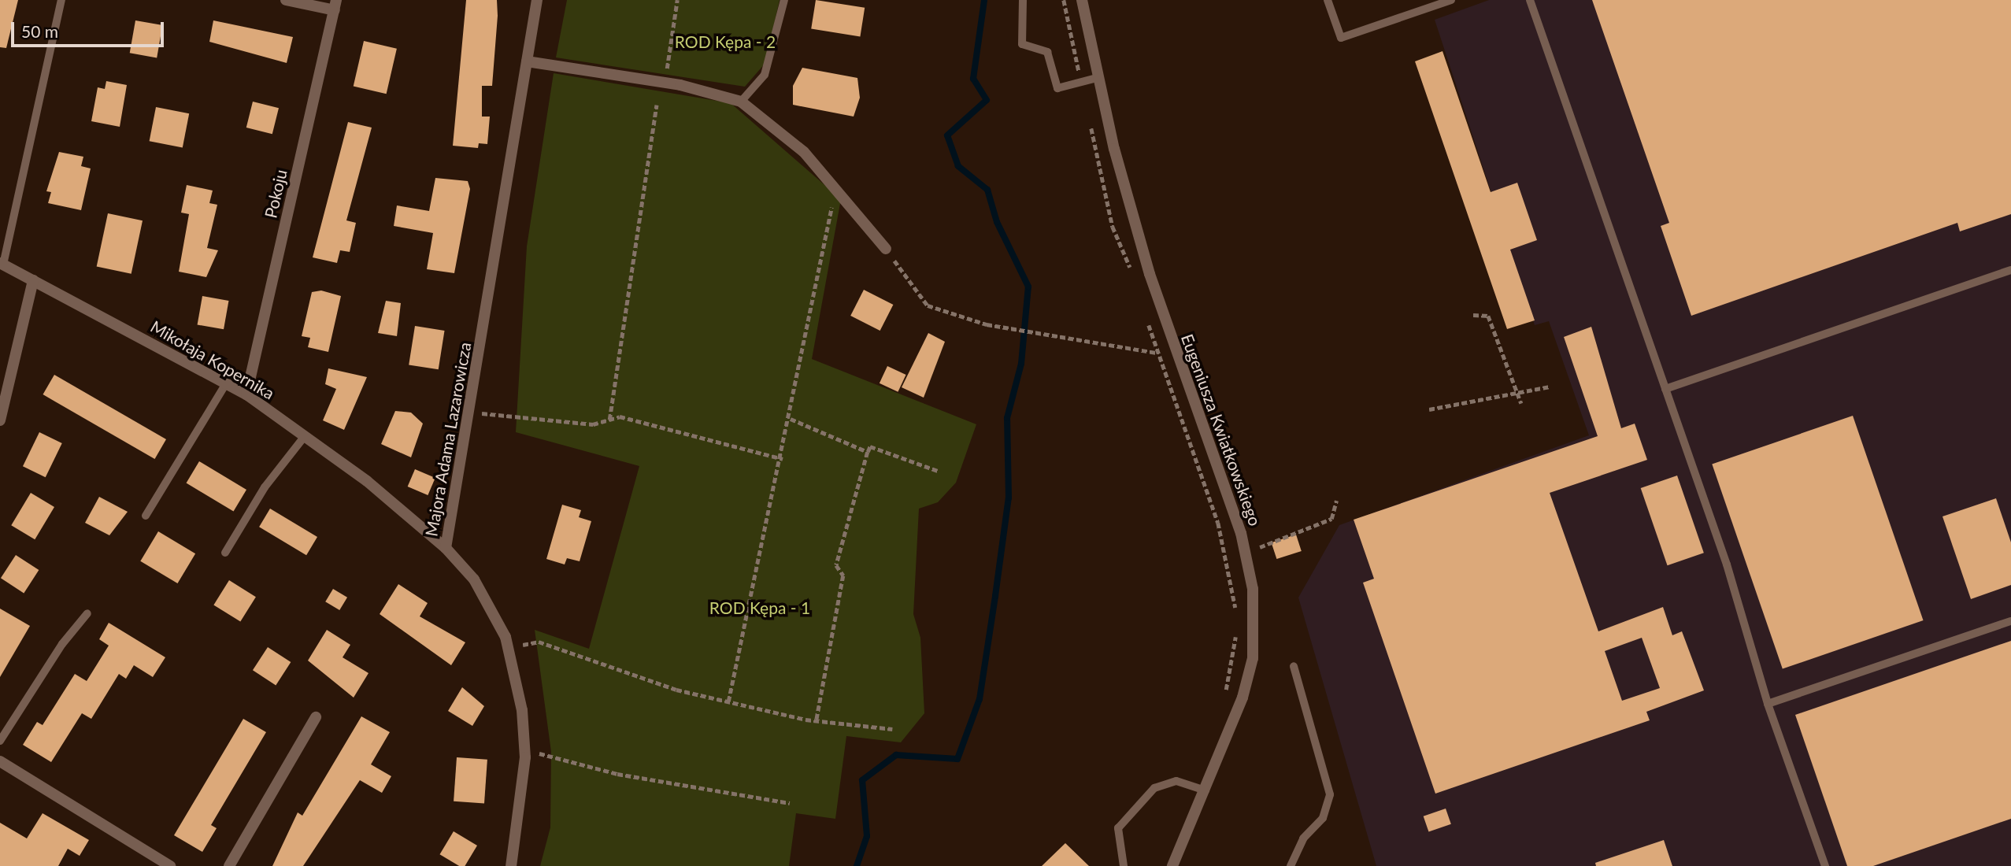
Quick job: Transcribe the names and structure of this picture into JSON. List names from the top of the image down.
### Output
{
  "streets": {
    "street": [
      "Pokoju",
      "Mikołaja Kopernika",
      "Eugeniusza Kwiatkowskiego",
      "Majora Adama Lazarowicza"
    ]
  },
  "crossings": [
    ["Pokoju", "Mikołaja Kopernika"],
    ["Mikołaja Kopernika", "Majora Adama Lazarowicza"]
  ],
  "parks": ["ROD Kępa - 2", "ROD Kępa - 1"],
  "scale_bar": "50 m"
}
